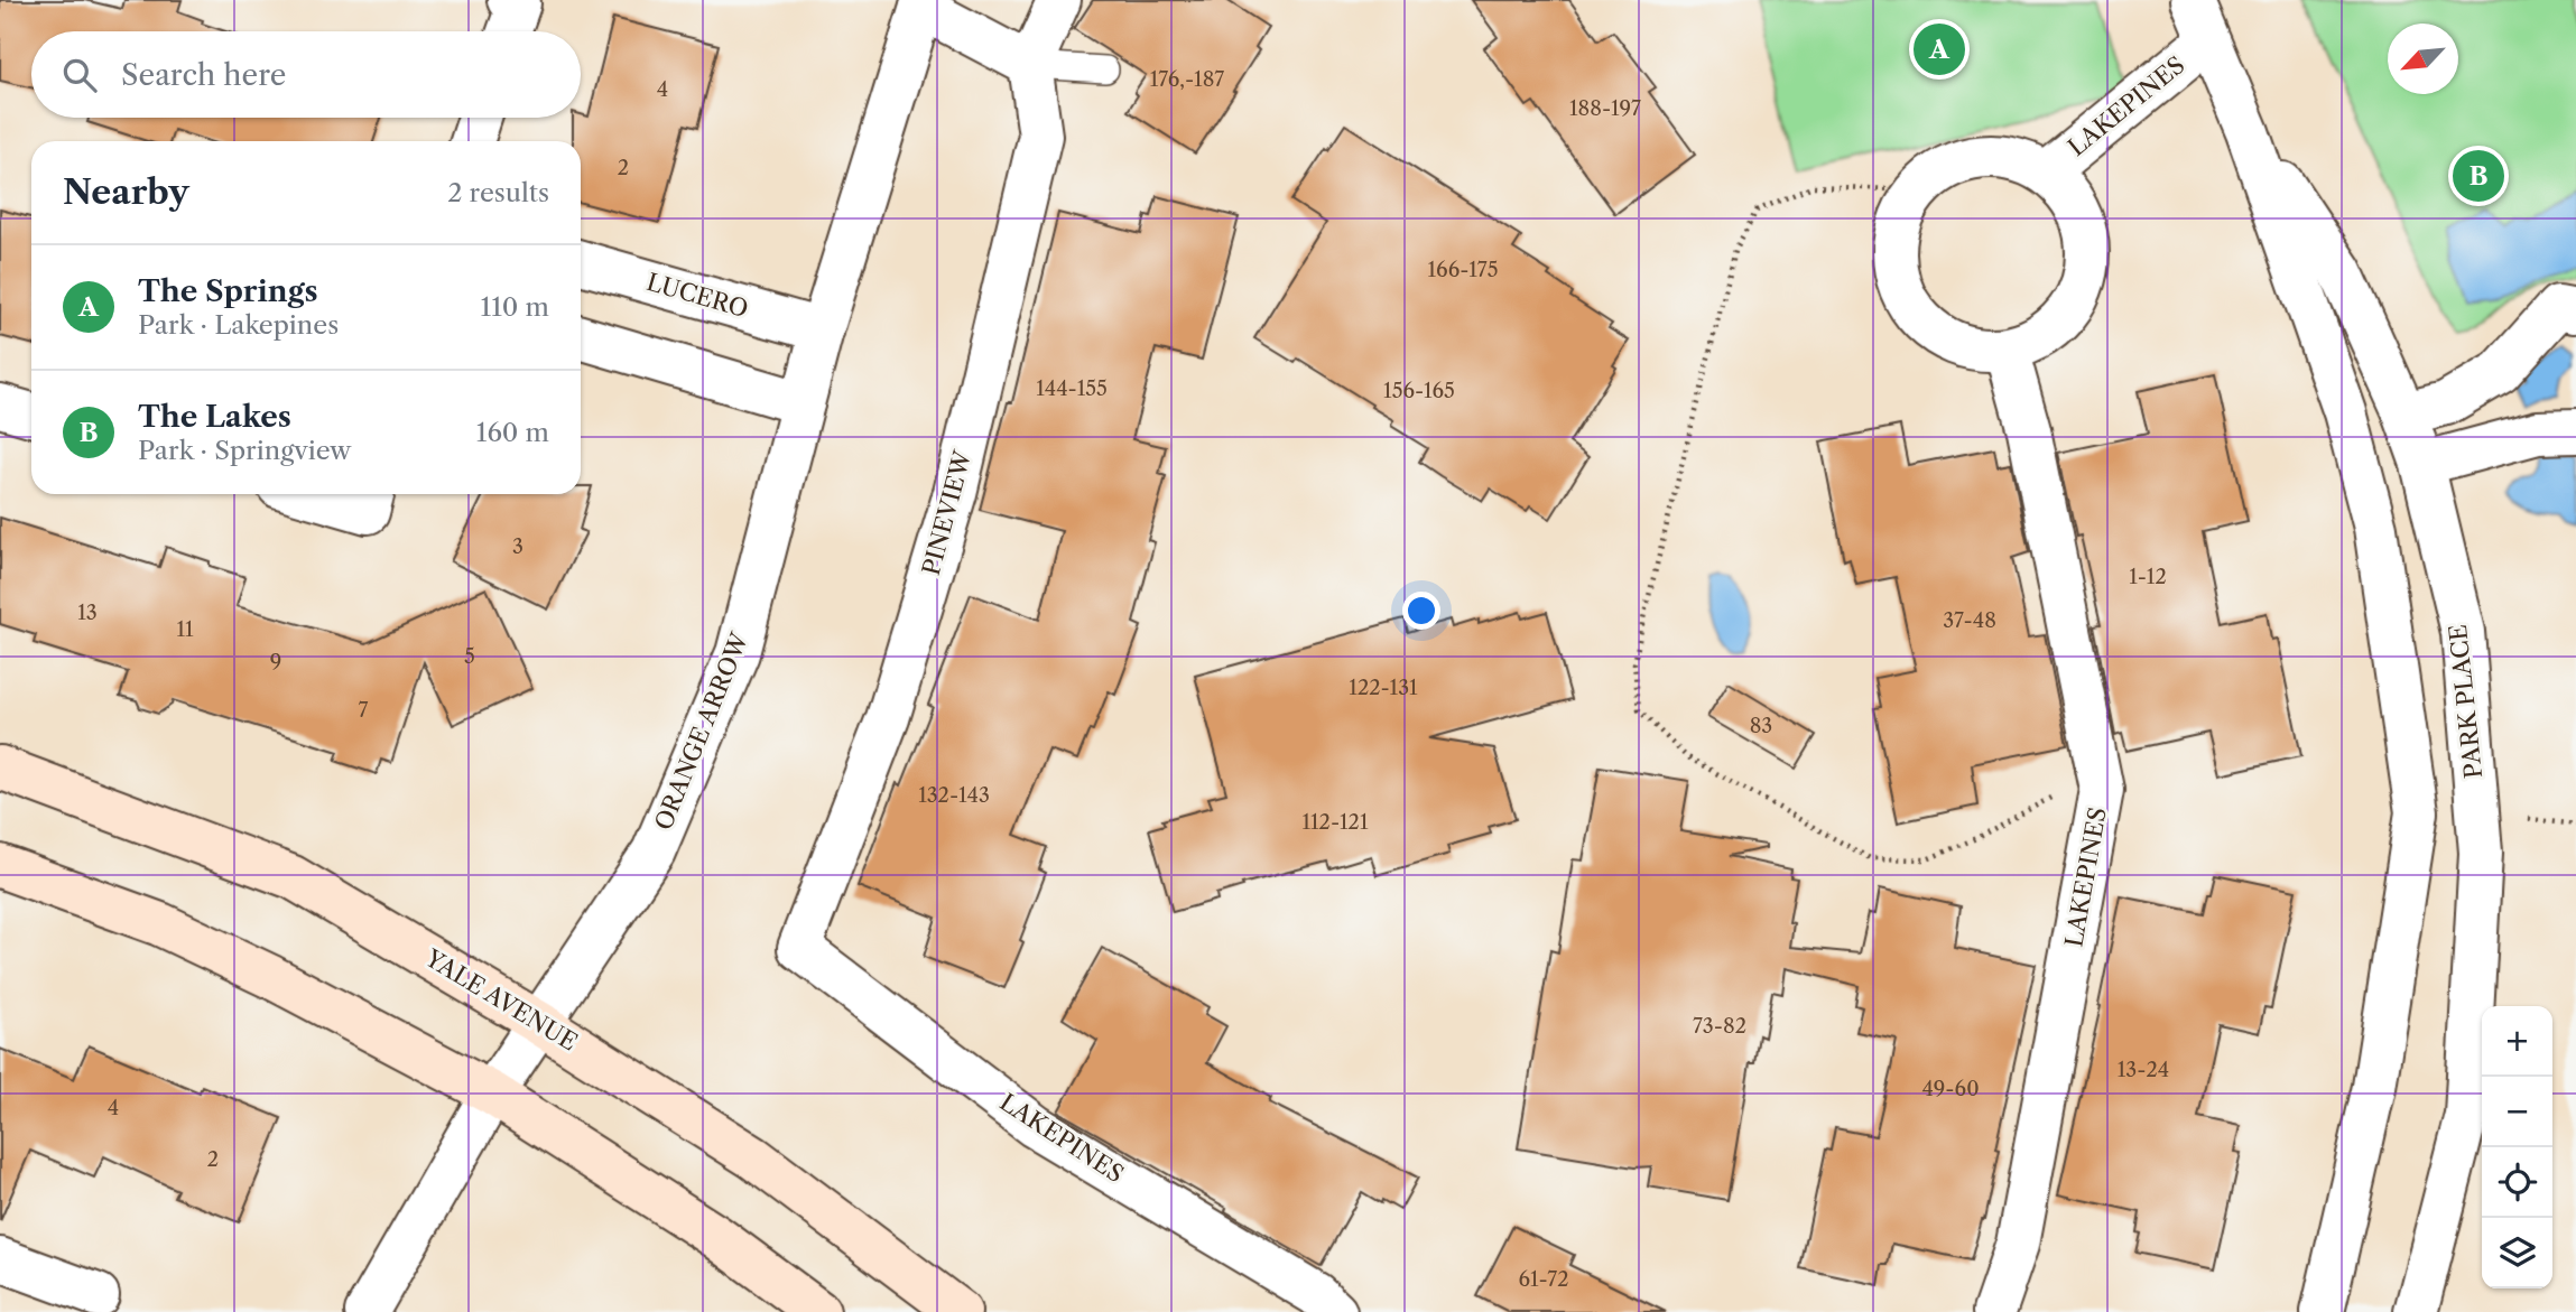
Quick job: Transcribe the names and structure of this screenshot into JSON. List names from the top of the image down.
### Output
{
  "streets": {
    "main road": ["YALE AVENUE"],
    "street": [
      "LAKEPINES",
      "LUCERO",
      "PINEVIEW",
      "PARK PLACE",
      "ORANGE ARROW"
    ]
  },
  "crossings": [
    ["LAKEPINES", "PINEVIEW"],
    ["LAKEPINES", "PARK PLACE"],
    ["LUCERO", "ORANGE ARROW"],
    ["ORANGE ARROW", "YALE AVENUE"]
  ],
  "house_numbers": [
    "176,-187",
    "4",
    "188-197",
    "2",
    "166-175",
    "144-155",
    "156-165",
    "3",
    "1-12",
    "13",
    "37-48",
    "11",
    "5",
    "9",
    "122-131",
    "7",
    "83",
    "132-143",
    "112-121",
    "73-82",
    "13-24",
    "49-60",
    "4",
    "2",
    "61-72"
  ],
  "north": "bottom left",
  "page": {
    "pins": ["A", "B"],
    "search": "Search here",
    "heading": ["Nearby", "2 results"],
    "list": [
      {
        "mark": "A",
        "name": "The Springs",
        "note": "Park · Lakepines",
        "value": "110 m"
      },
      {
        "mark": "B",
        "name": "The Lakes",
        "note": "Park · Springview",
        "value": "160 m"
      }
    ],
    "map_buttons": ["+", "−"]
  }
}
